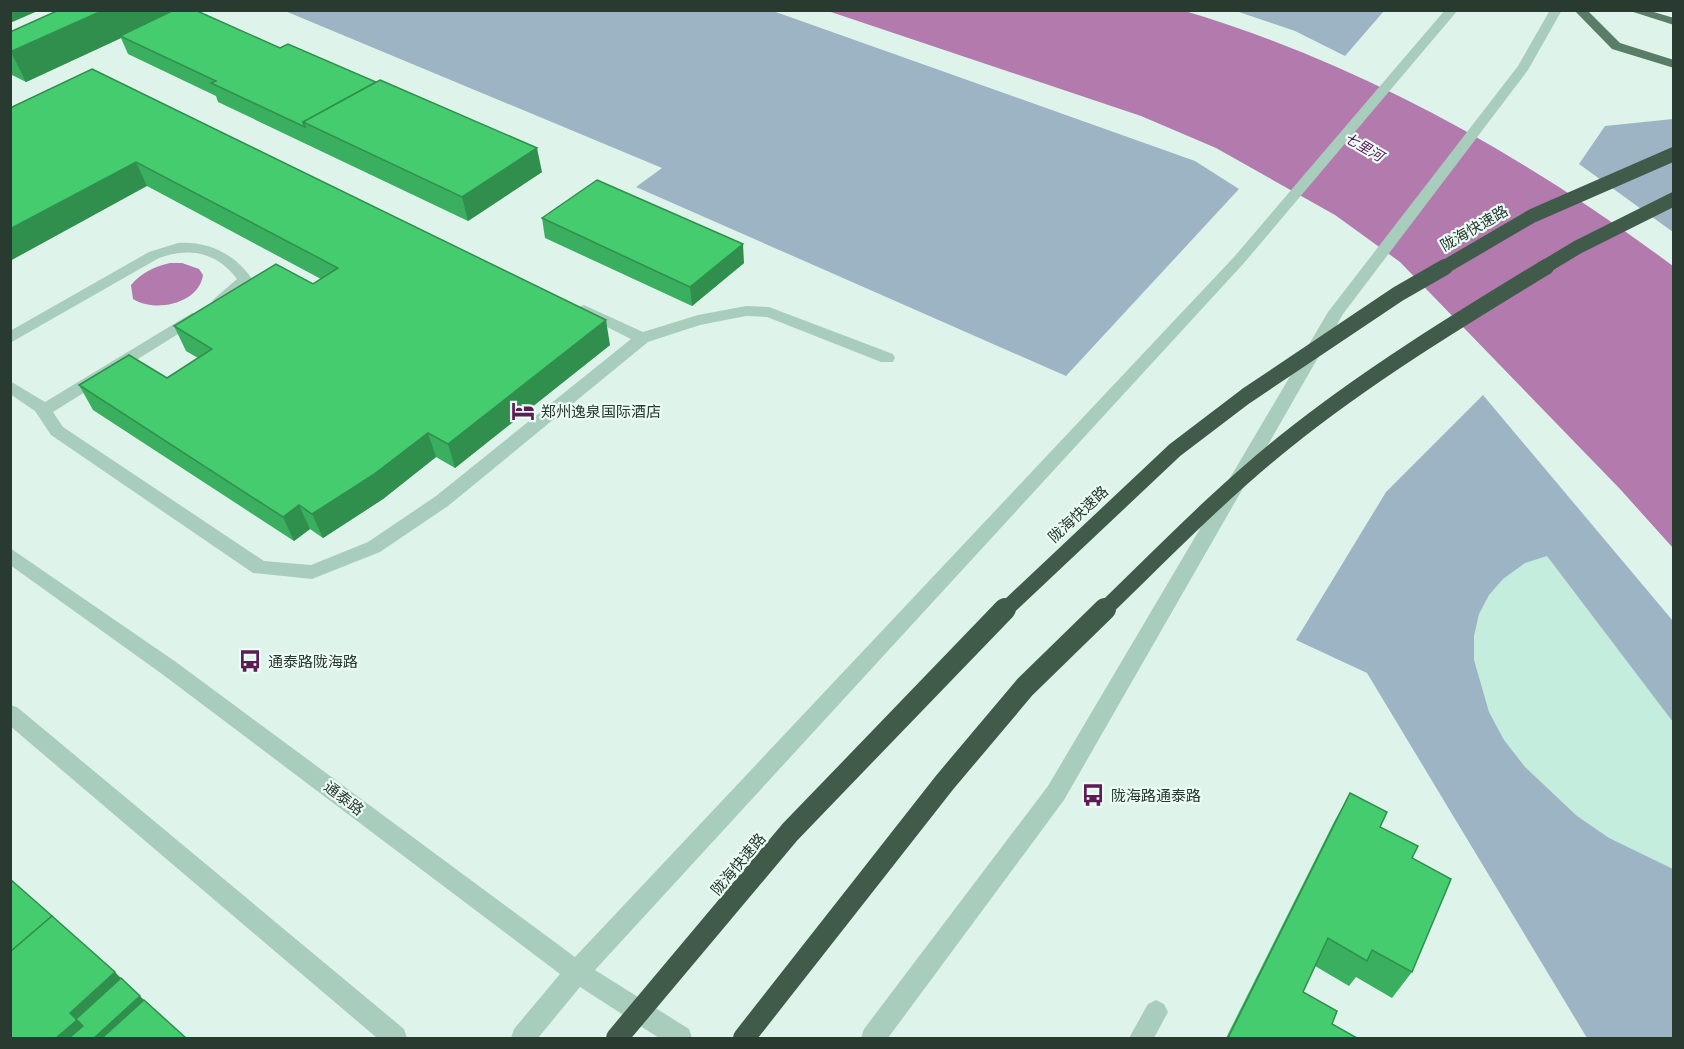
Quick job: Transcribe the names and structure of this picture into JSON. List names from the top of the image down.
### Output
{
  "streets": {
    "highway": ["陇海快速路"],
    "street": ["通泰路"]
  },
  "water": ["七里河"],
  "places": {
    "hotel": ["郑州逸泉国际酒店"],
    "bus stop": ["通泰路陇海路", "陇海路通泰路"]
  }
}
